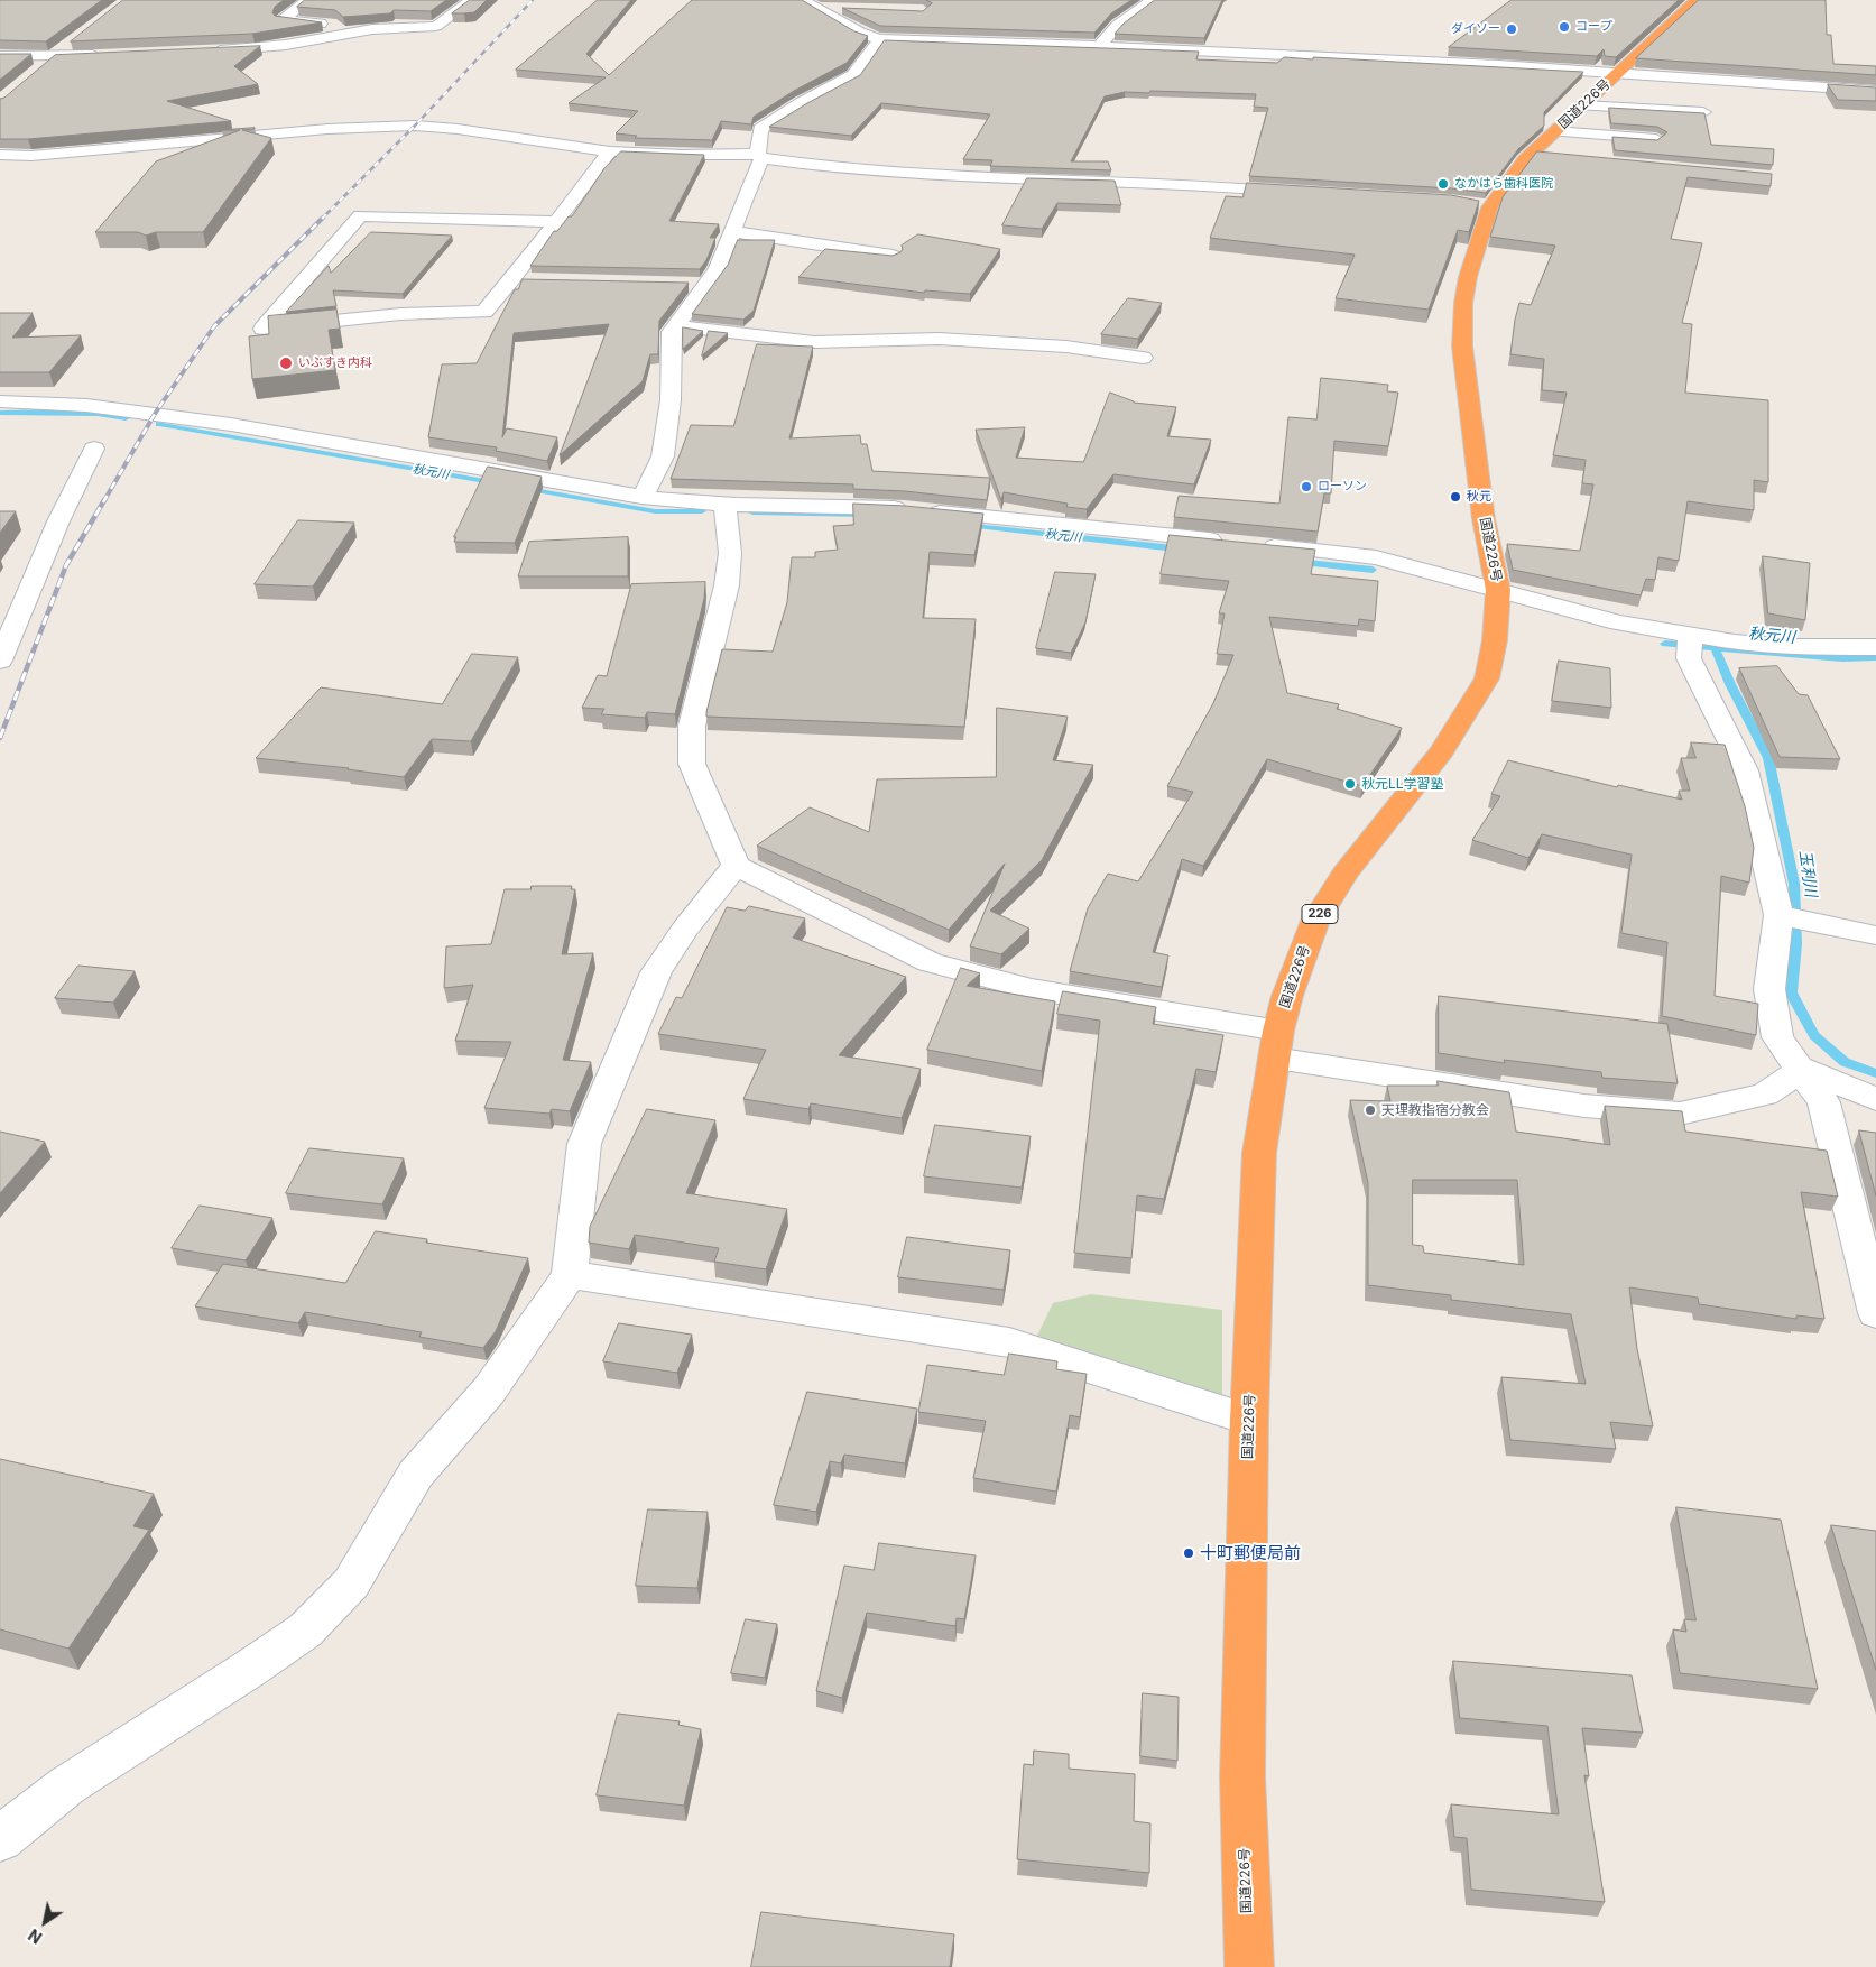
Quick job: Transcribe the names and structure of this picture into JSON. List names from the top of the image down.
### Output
{
  "streets": {
    "highway": ["国道226号", "226"]
  },
  "water": ["秋元川", "玉利川"],
  "places": [
    "コープ",
    "ダイソー",
    "なかはら歯科医院",
    "いぶすき内科",
    "ローソン",
    "秋元",
    "秋元LL学習塾",
    "天理教指宿分教会",
    "十町郵便局前"
  ],
  "north": "bottom left"
}
